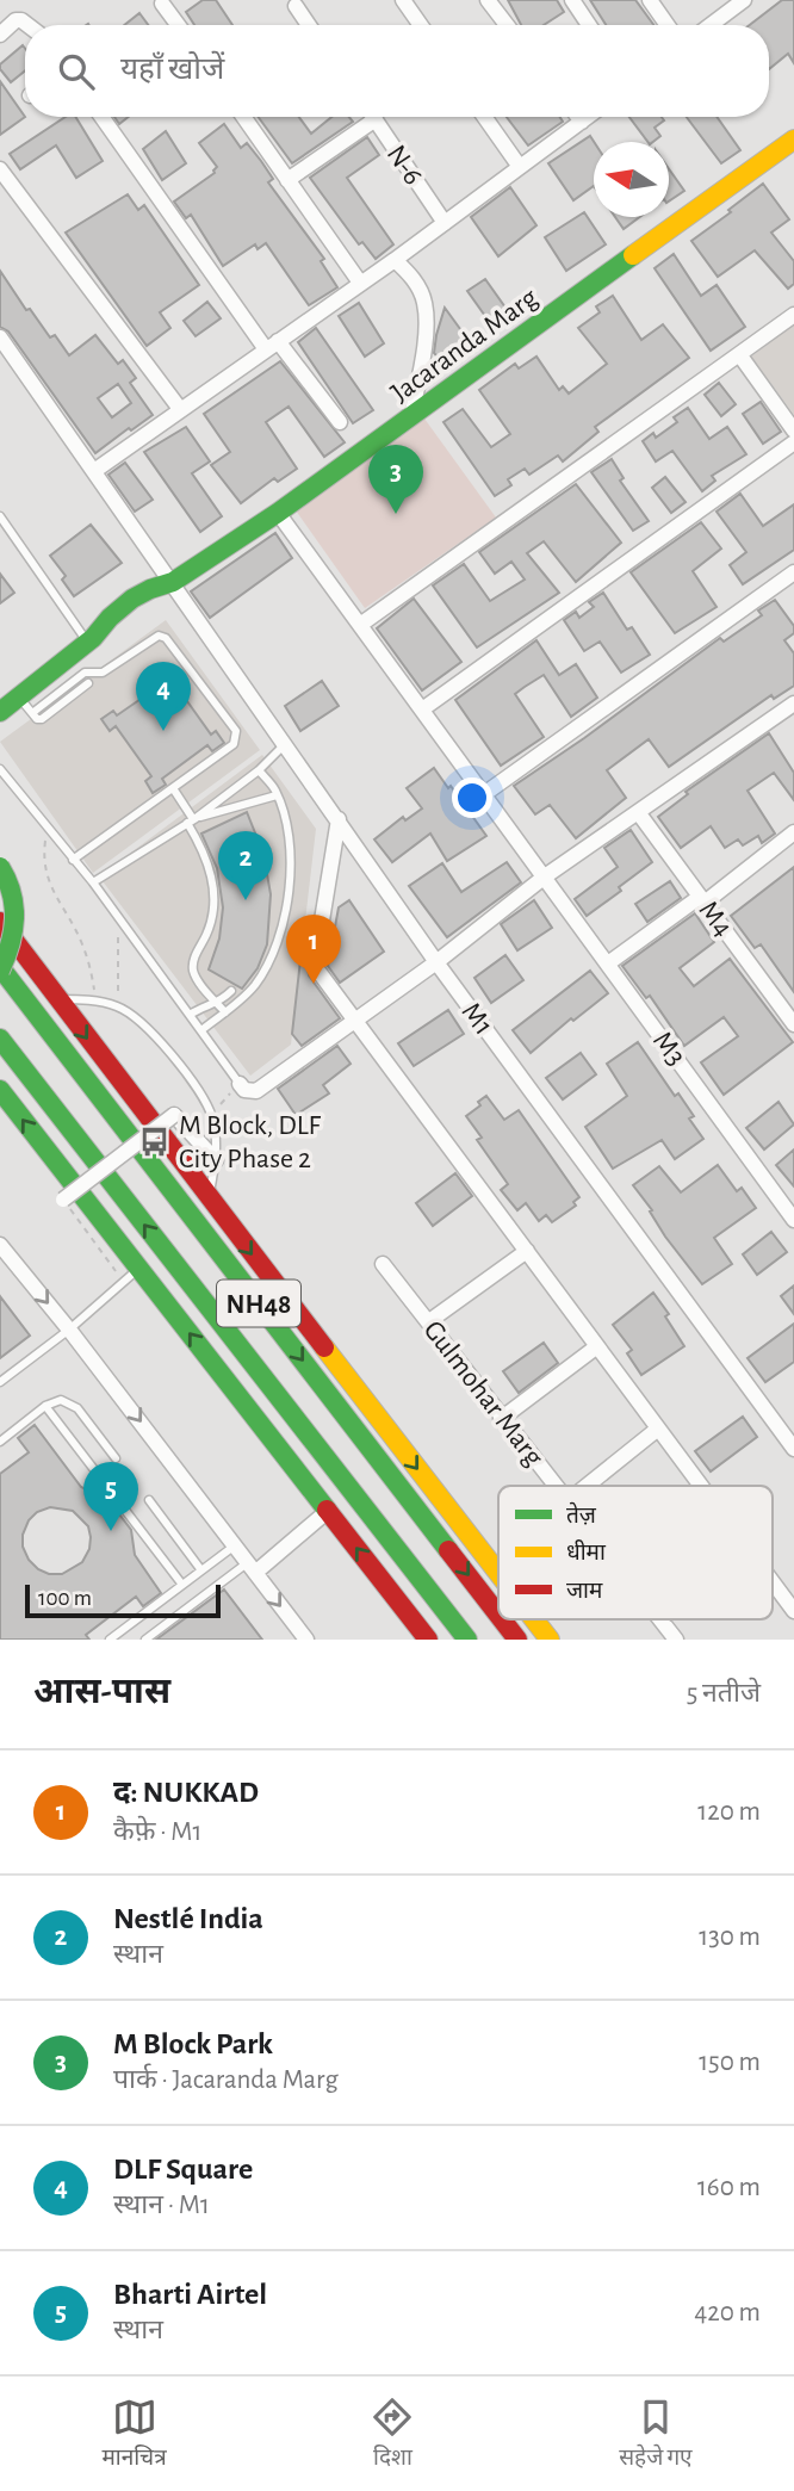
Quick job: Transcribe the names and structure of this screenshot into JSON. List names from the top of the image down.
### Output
{
  "streets": {
    "main road": ["Jacaranda Marg", "NH48"],
    "street": [
      "N-6",
      "M4",
      "M1",
      "M3",
      "Gulmohar Marg"
    ]
  },
  "crossings": [
    ["Jacaranda Marg", "M1"],
    ["Jacaranda Marg", "M3"]
  ],
  "places": {
    "bus stop": ["M Block, DLF City Phase 2"]
  },
  "legend": ["तेज़", "धीमा", "जाम"],
  "scale_bar": "100 m",
  "north": "left",
  "page": {
    "search": "यहाँ खोजें",
    "pins": [
      "3",
      "4",
      "2",
      "1",
      "5"
    ],
    "scale": "100 m",
    "heading": ["आस-पास", "5 नतीजे"],
    "list": [
      {
        "mark": "1",
        "name": "द: NUKKAD",
        "note": "कैफ़े · M1",
        "value": "120 m"
      },
      {
        "mark": "2",
        "name": "Nestlé India",
        "note": "स्थान",
        "value": "130 m"
      },
      {
        "mark": "3",
        "name": "M Block Park",
        "note": "पार्क · Jacaranda Marg",
        "value": "150 m"
      },
      {
        "mark": "4",
        "name": "DLF Square",
        "note": "स्थान · M1",
        "value": "160 m"
      },
      {
        "mark": "5",
        "name": "Bharti Airtel",
        "note": "स्थान",
        "value": "420 m"
      }
    ],
    "nav": ["मानचित्र", "दिशा", "सहेजे गए"]
  }
}
